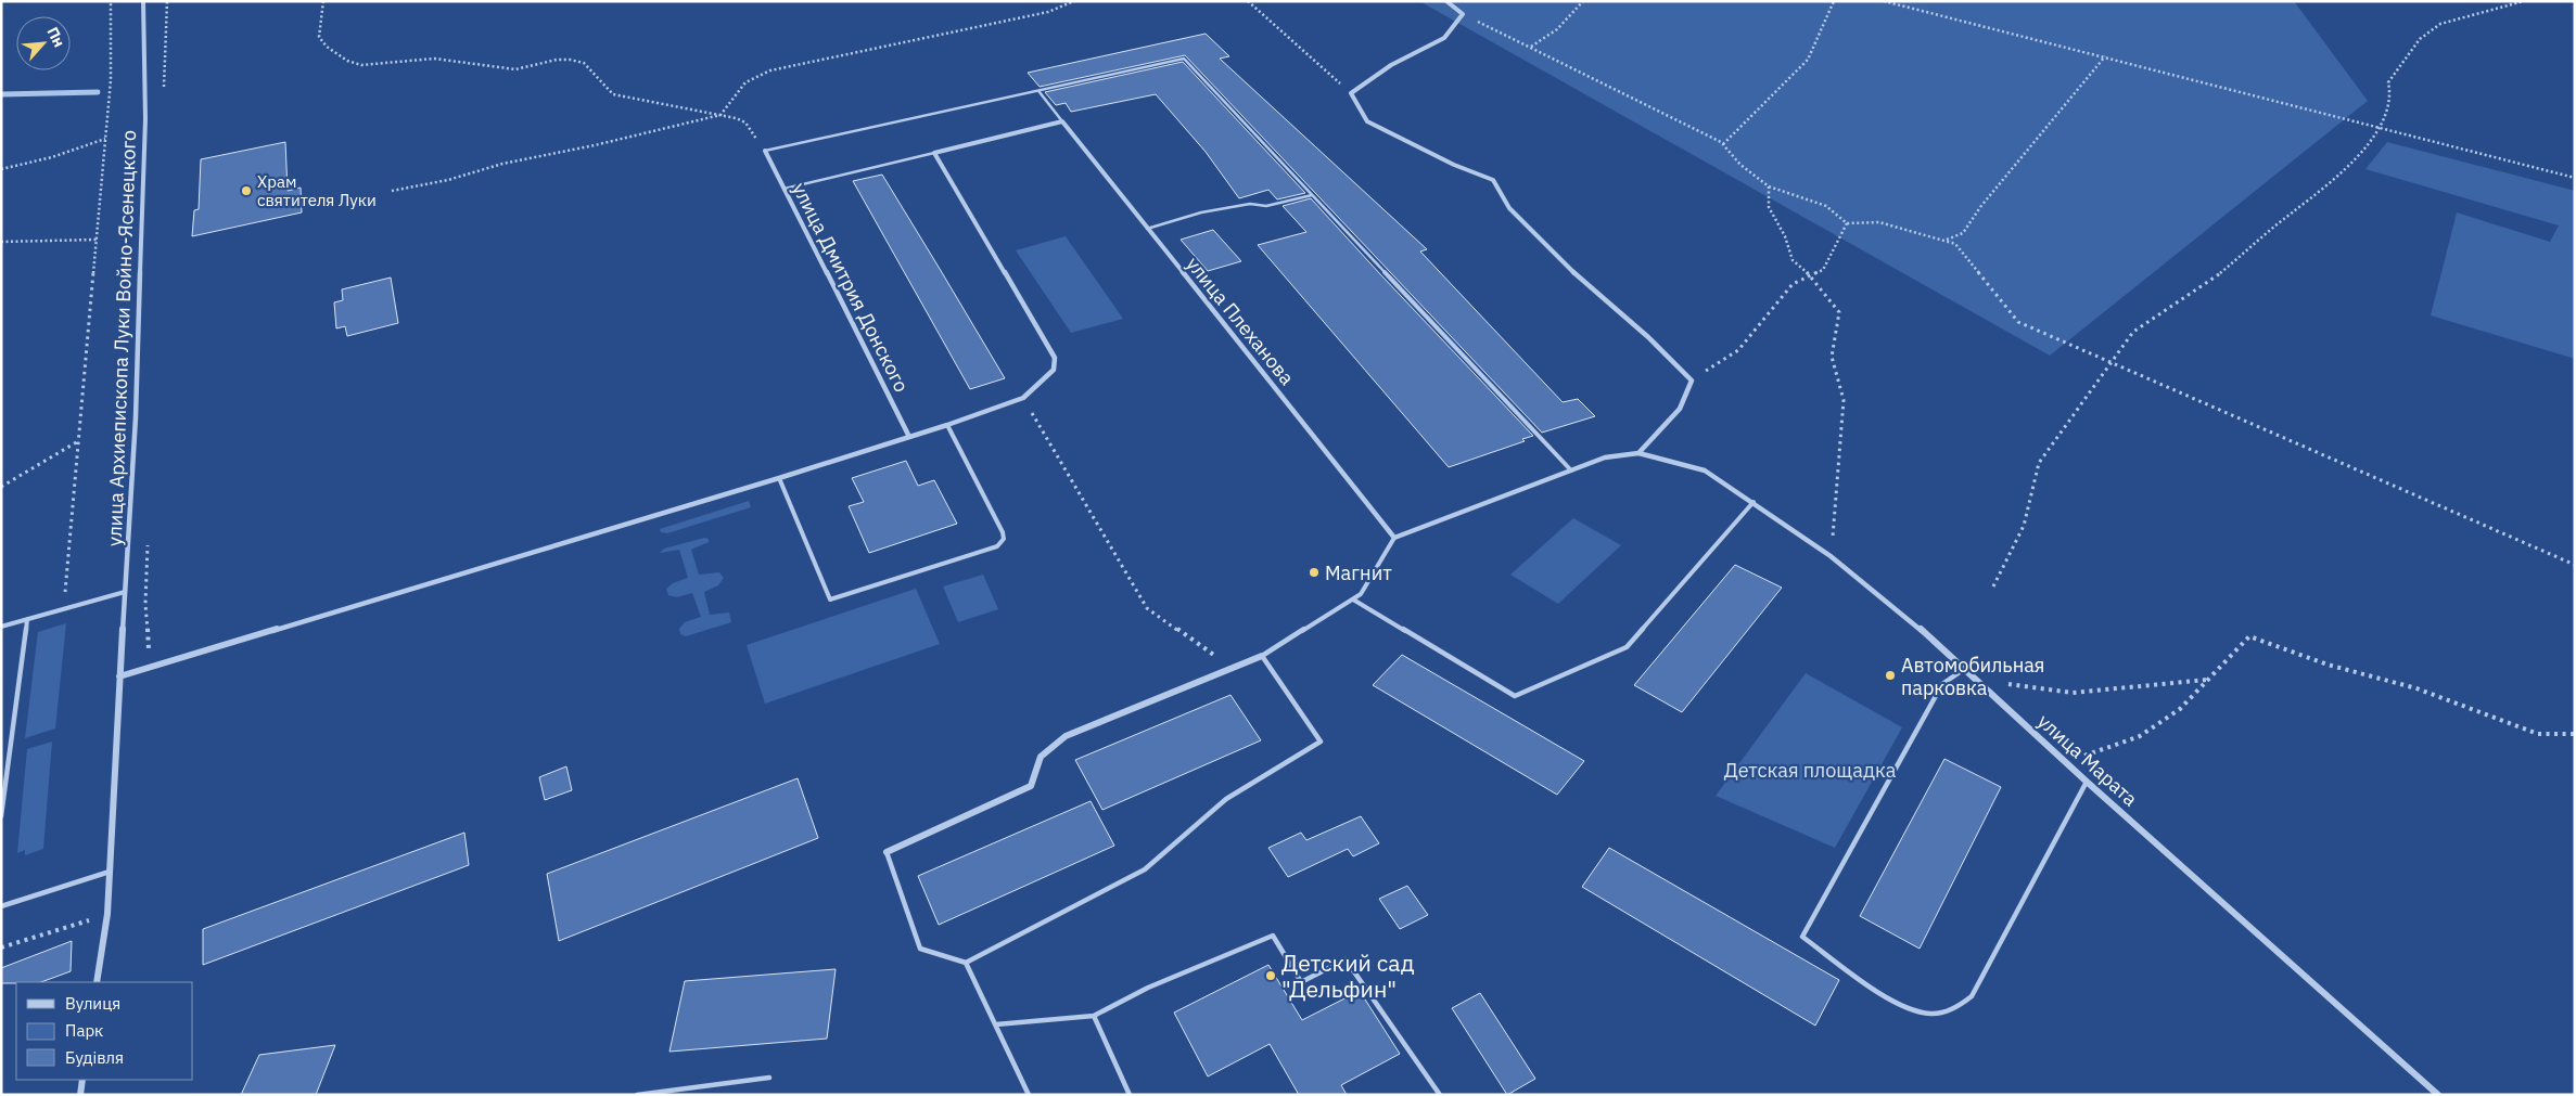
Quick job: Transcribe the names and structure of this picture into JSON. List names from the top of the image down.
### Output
{
  "streets": {
    "street": [
      "улица Дмитрия Донского",
      "улица Плеханова",
      "улица Архиепископа Луки Войно-Ясенецкого",
      "улица Марата"
    ]
  },
  "parks": ["Детская площадка"],
  "places": [
    "Храм святителя Луки",
    "Магнит",
    "Автомобильная парковка",
    "Детский сад \"Дельфин\""
  ],
  "legend": ["Вулиця", "Парк", "Будівля"],
  "north": "top right"
}
